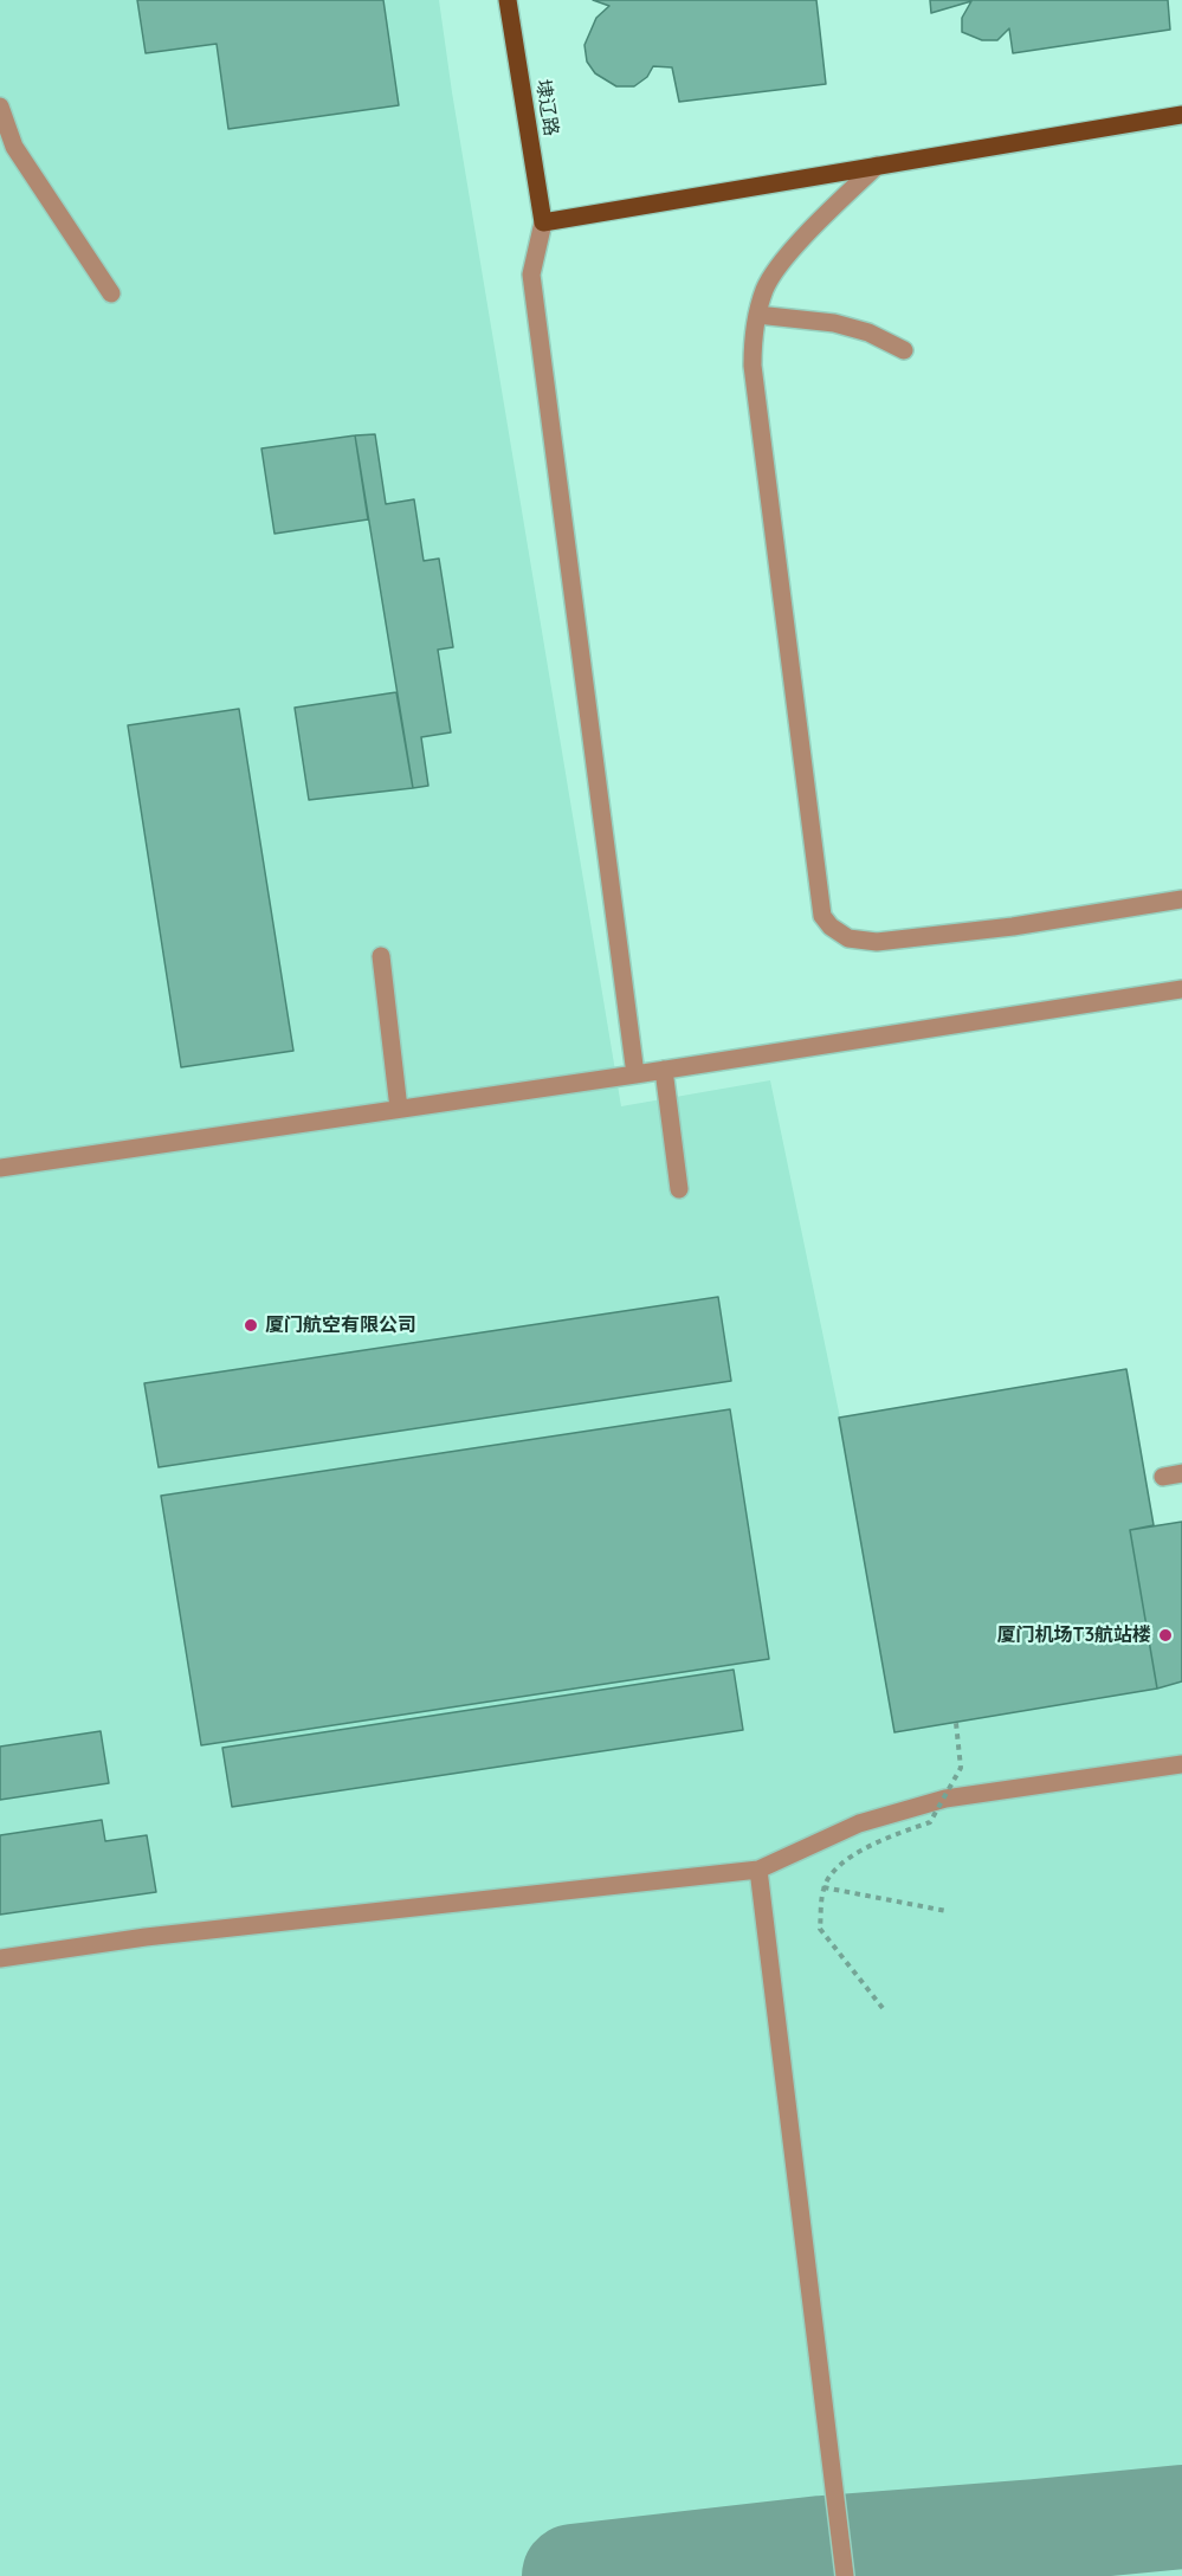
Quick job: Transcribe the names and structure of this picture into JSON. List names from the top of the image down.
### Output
{
  "streets": {
    "main road": ["埭辽路"]
  },
  "places": ["厦门航空有限公司", "厦门机场T3航站楼"]
}
